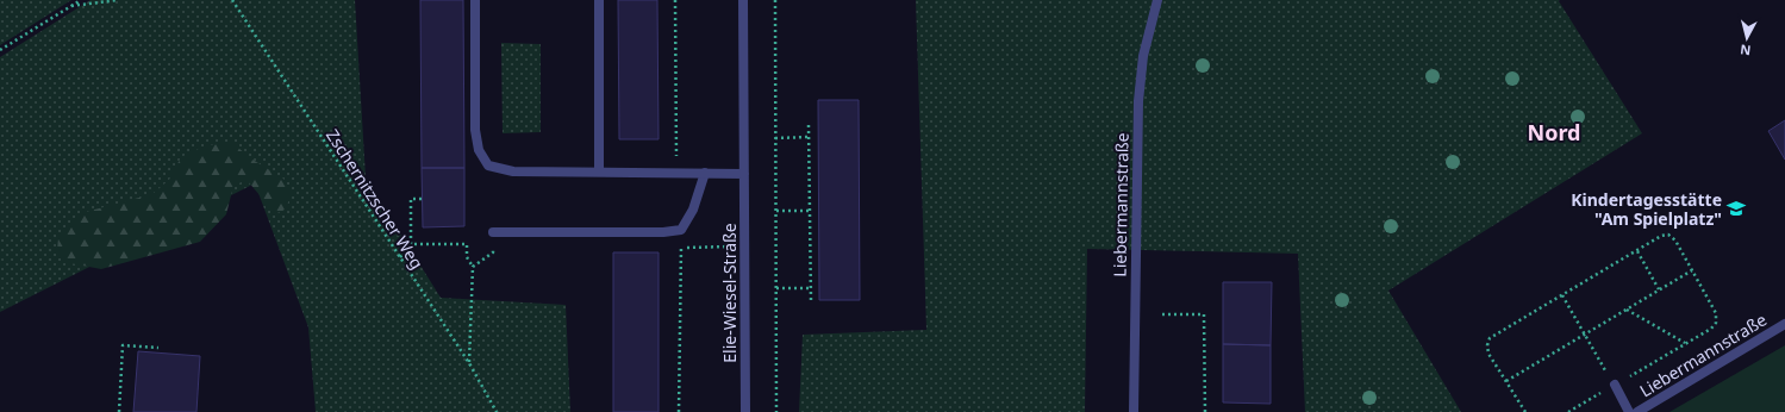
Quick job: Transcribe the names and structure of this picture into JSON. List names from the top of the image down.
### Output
{
  "streets": {
    "street": ["Liebermannstraße", "Elie-Wiesel-Straße"],
    "path": ["Zschernitzscher Weg"]
  },
  "districts": ["Nord"],
  "places": {
    "school or university": ["Kindertagesstätte \"Am Spielplatz\""]
  },
  "north": "bottom"
}
